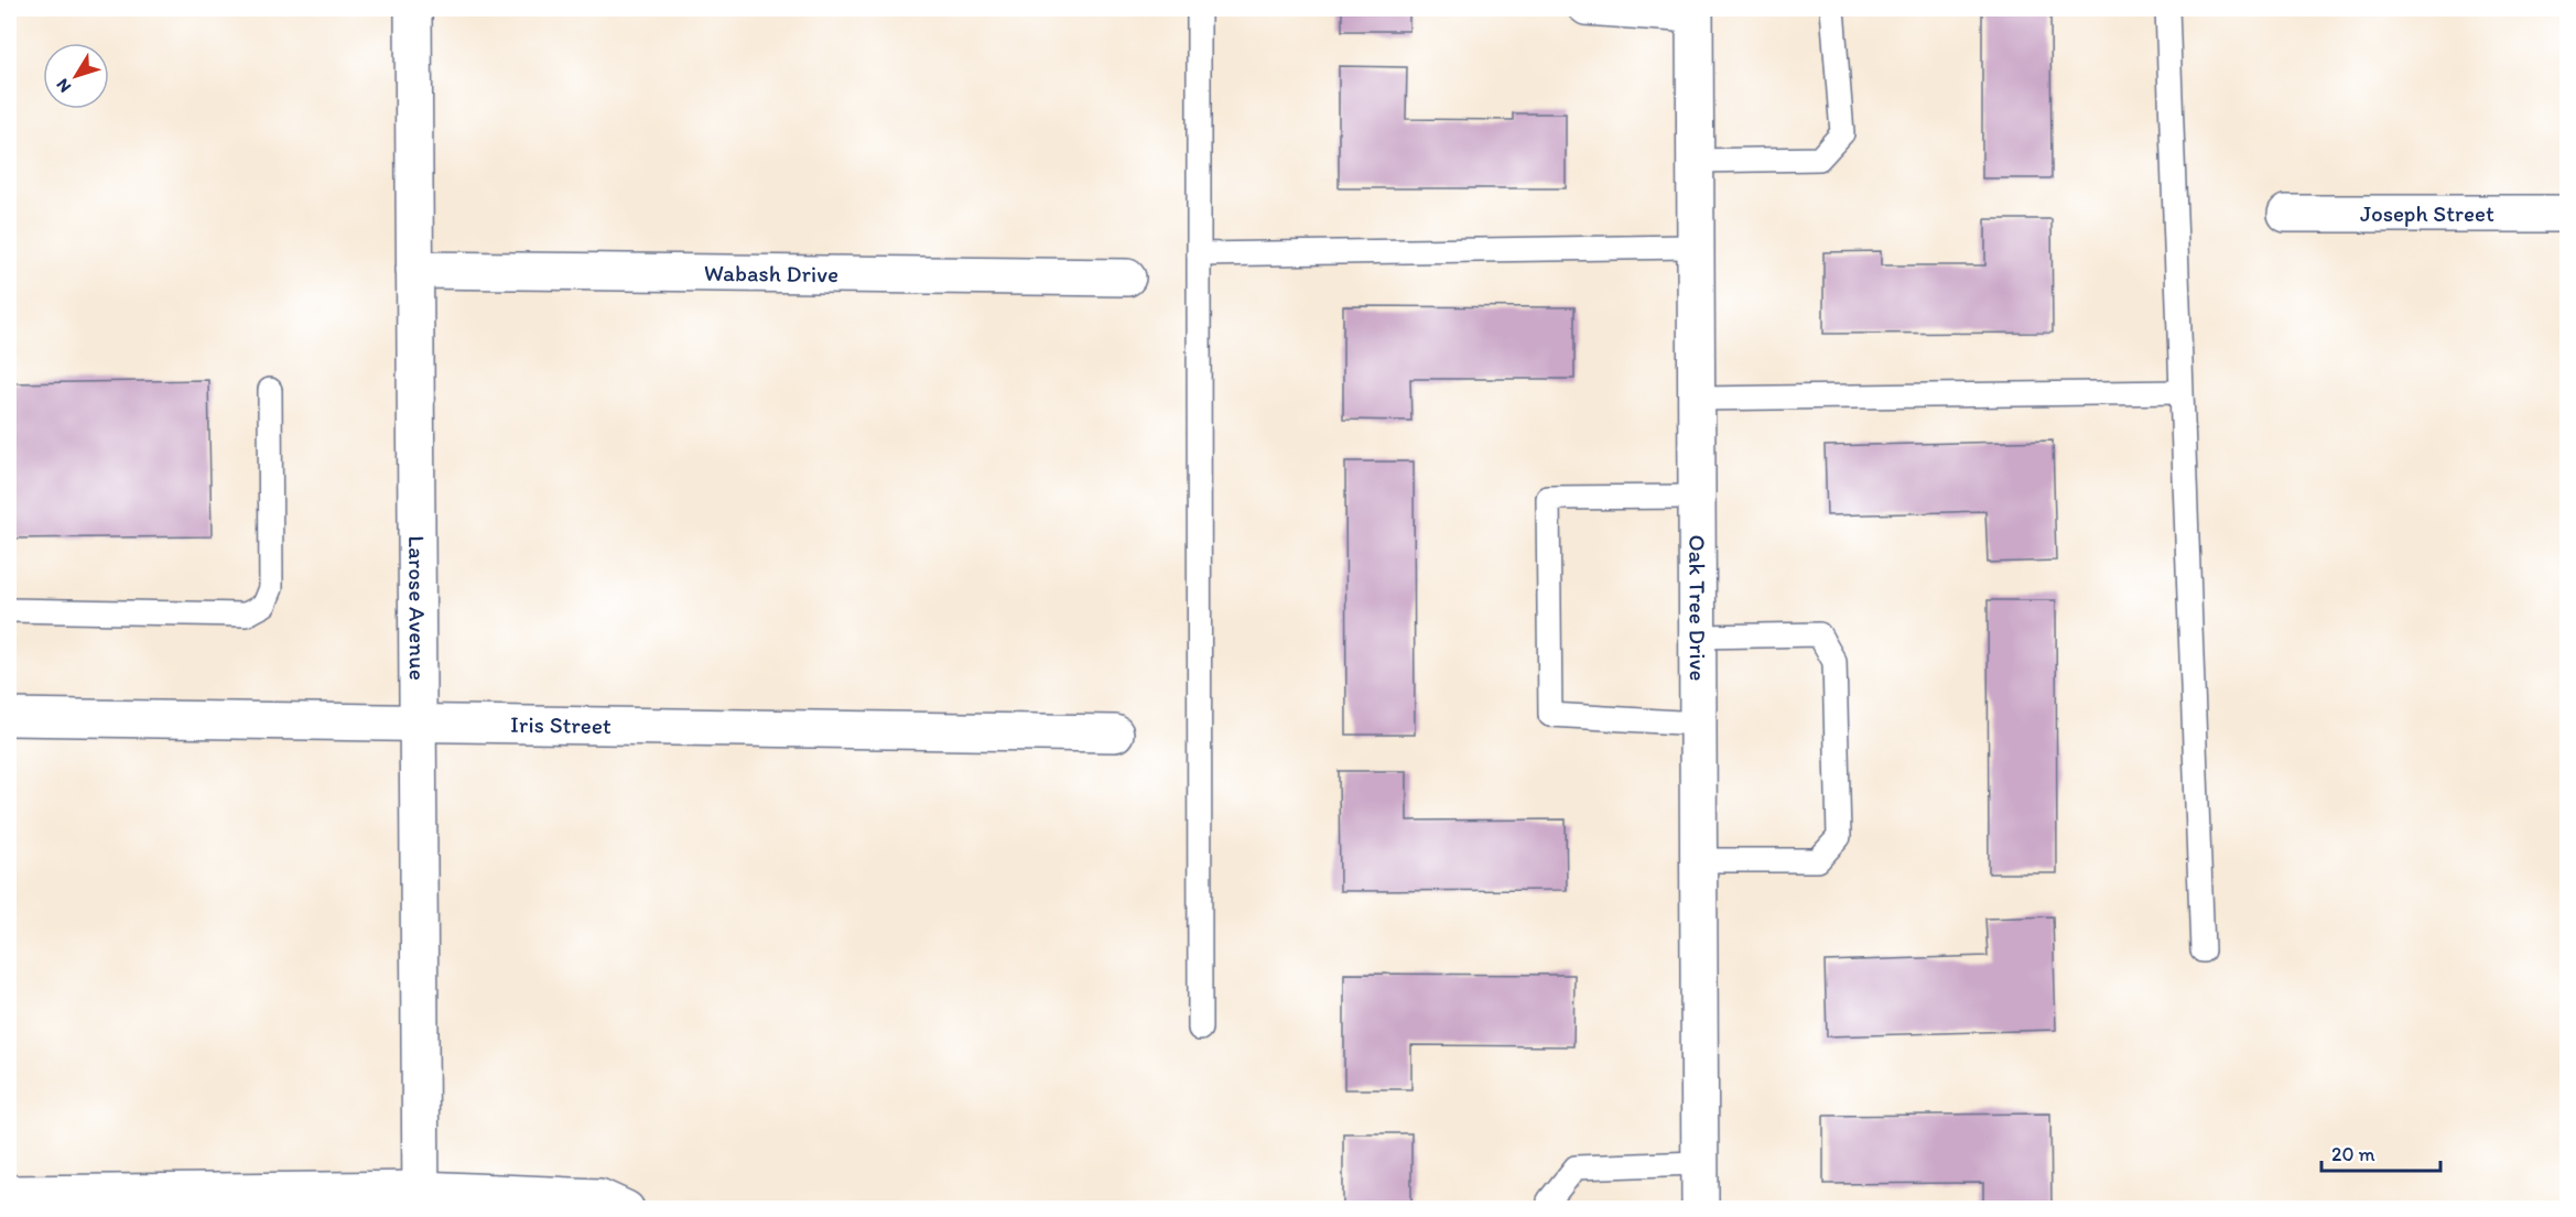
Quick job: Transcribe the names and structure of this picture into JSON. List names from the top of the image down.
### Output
{
  "streets": {
    "street": [
      "Joseph Street",
      "Wabash Drive",
      "Oak Tree Drive",
      "Larose Avenue",
      "Iris Street"
    ]
  },
  "crossings": [
    ["Wabash Drive", "Larose Avenue"],
    ["Larose Avenue", "Iris Street"]
  ],
  "scale_bar": "20 m",
  "north": "bottom left"
}
